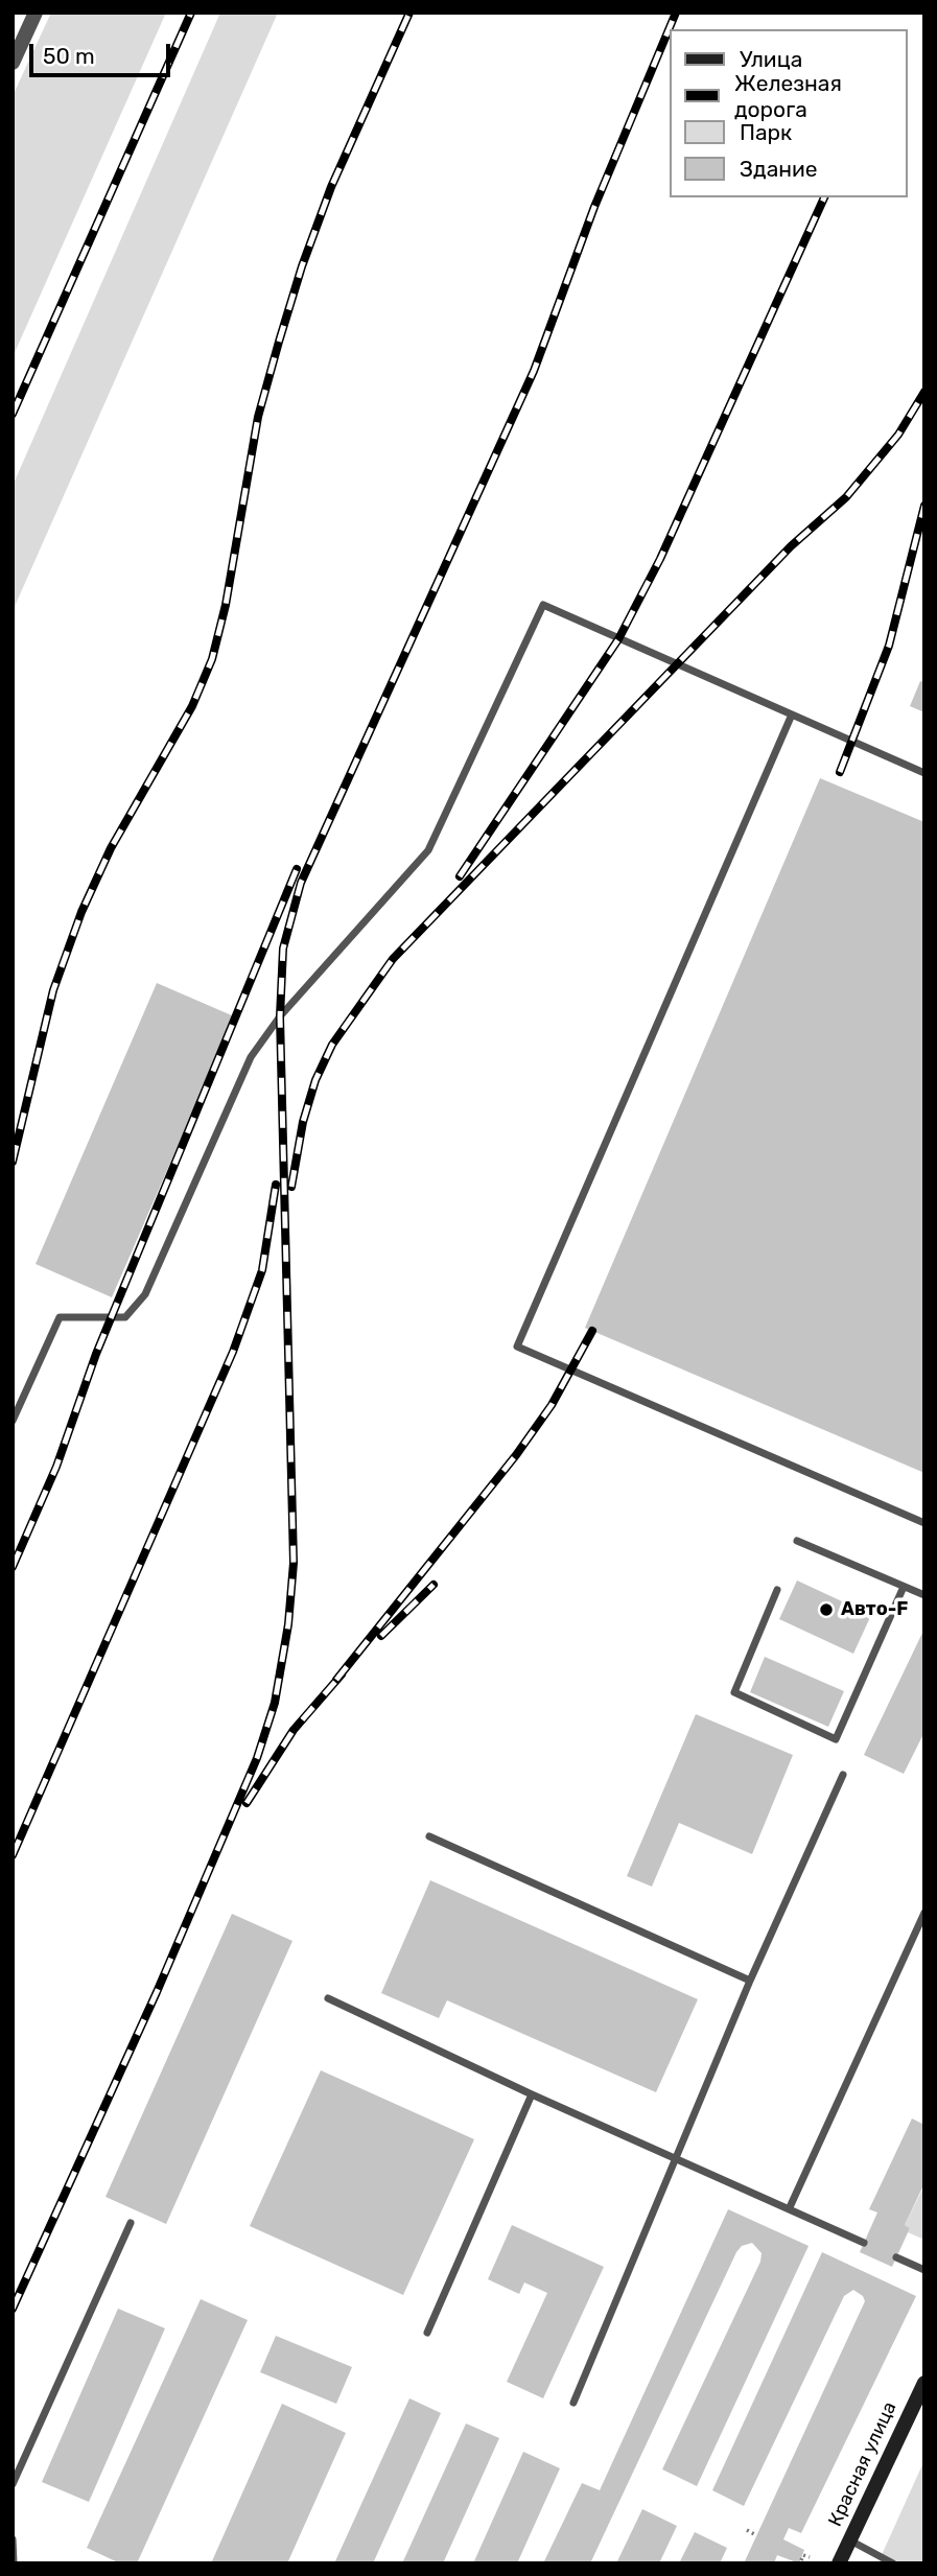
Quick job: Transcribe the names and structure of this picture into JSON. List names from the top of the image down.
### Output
{
  "streets": {
    "main road": ["Красная улица"]
  },
  "places": ["Авто-F"],
  "legend": [
    "Улица",
    "Железная дорога",
    "Парк",
    "Здание"
  ],
  "scale_bar": "50 m"
}
